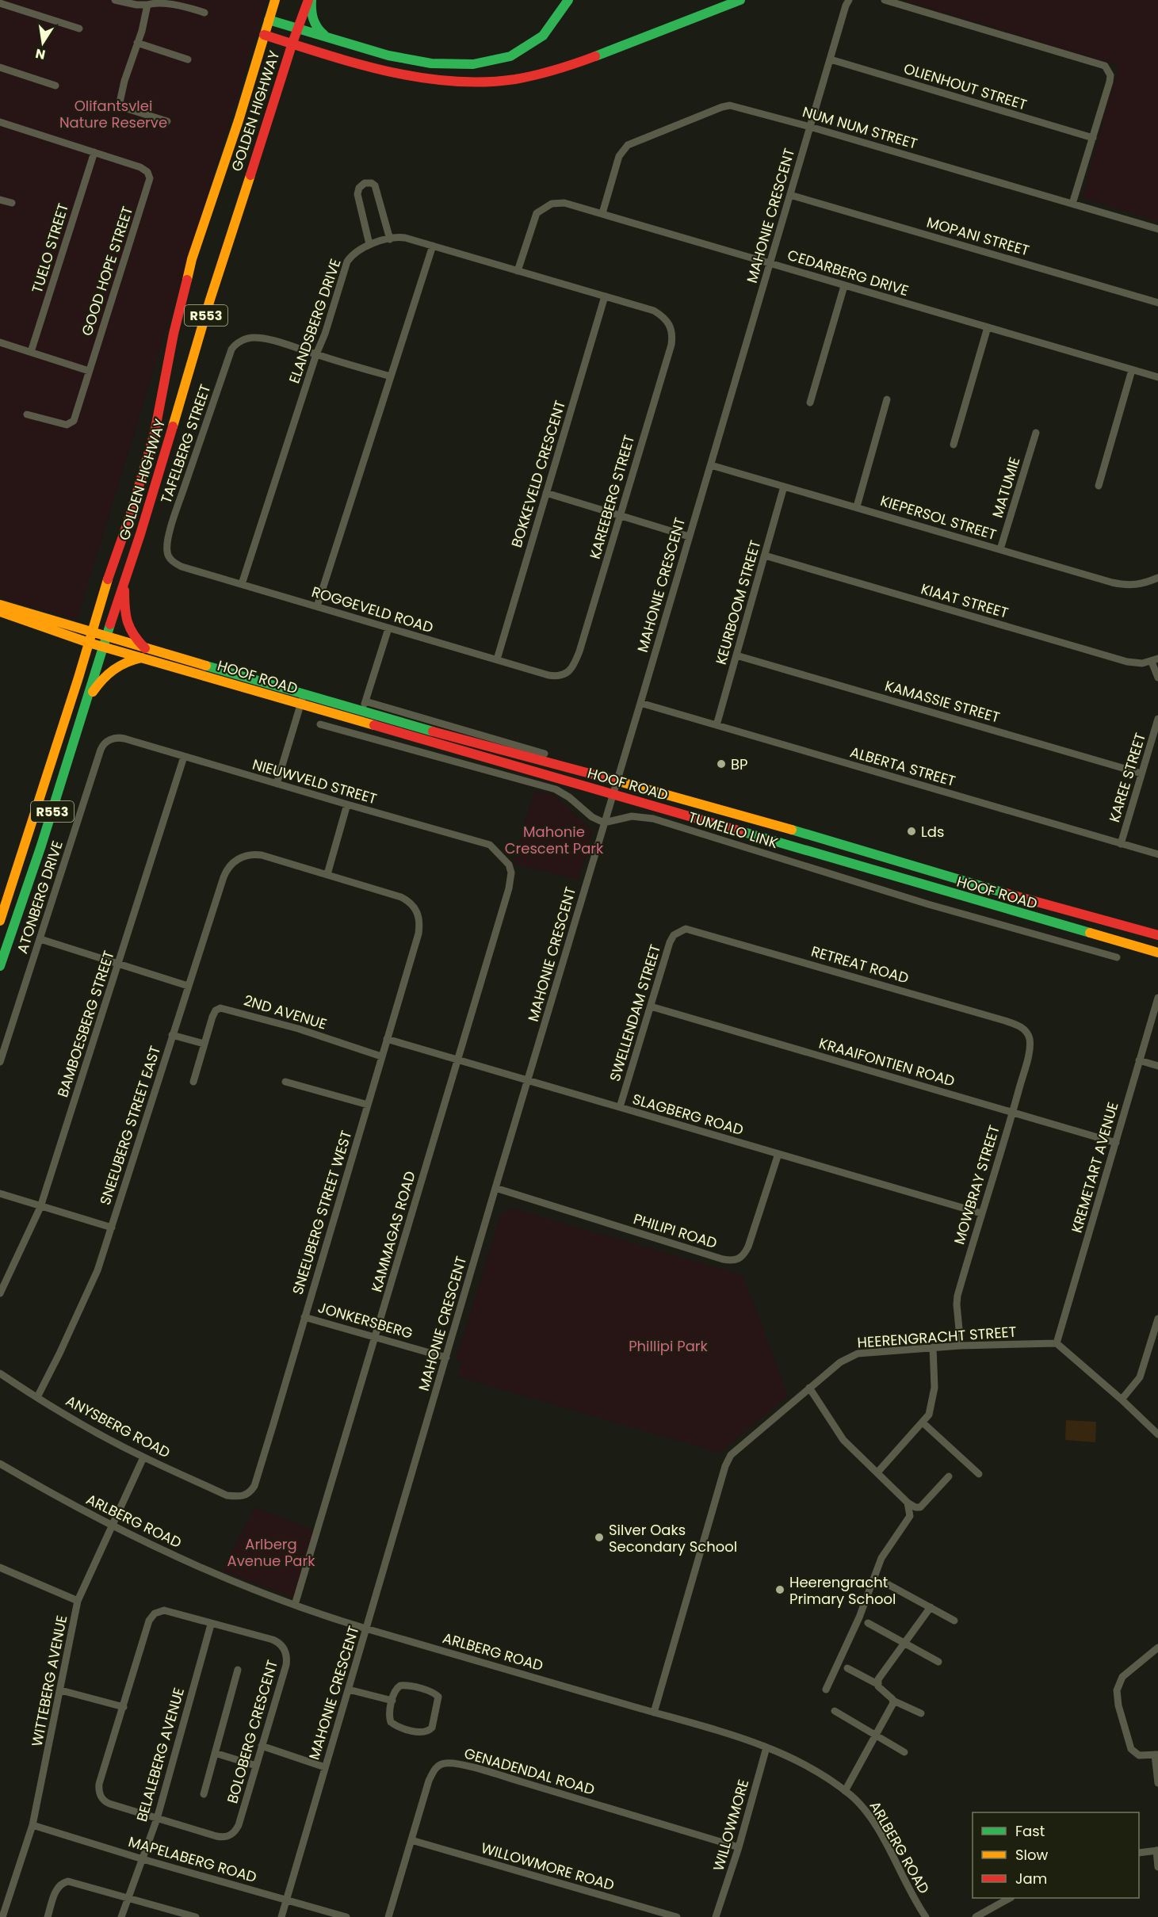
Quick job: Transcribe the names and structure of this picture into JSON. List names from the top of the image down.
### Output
{
  "streets": {
    "main road": ["GOLDEN HIGHWAY", "R553", "HOOF ROAD"],
    "street": [
      "OLIENHOUT STREET",
      "NUM NUM STREET",
      "MAHONIE CRESCENT",
      "MOPANI STREET",
      "TUELO STREET",
      "GOOD HOPE STREET",
      "CEDARBERG DRIVE",
      "ELANDSBERG DRIVE",
      "TAFELBERG STREET",
      "BOKKEVELD CRESCENT",
      "MATUMIE",
      "KAREEBERG STREET",
      "KIEPERSOL STREET",
      "KIAAT STREET",
      "KEURBOOM STREET",
      "ROGGEVELD ROAD",
      "KAMASSIE STREET",
      "ALBERTA STREET",
      "KAREE STREET",
      "NIEUWVELD STREET",
      "TUMELLO LINK",
      "ATONBERG DRIVE",
      "RETREAT ROAD",
      "2ND AVENUE",
      "SWELLENDAM STREET",
      "BAMBOESBERG STREET",
      "KRAAIFONTIEN ROAD",
      "SLAGBERG ROAD",
      "SNEEUBERG STREET EAST",
      "KREMETART AVENUE",
      "MOWBRAY STREET",
      "SNEEUBERG STREET WEST",
      "PHILIPI ROAD",
      "KAMMAGAS ROAD",
      "JONKERSBERG",
      "HEERENGRACHT STREET",
      "ANYSBERG ROAD",
      "ARLBERG ROAD",
      "WITTEBERG AVENUE",
      "BOLOBERG CRESCENT",
      "BELALEBERG AVENUE",
      "GENADENDAL ROAD",
      "WILLOWMORE",
      "MAPELABERG ROAD",
      "WILLOWMORE ROAD"
    ]
  },
  "crossings": [
    ["OLIENHOUT STREET", "MAHONIE CRESCENT"],
    ["GOLDEN HIGHWAY", "HOOF ROAD"],
    ["NUM NUM STREET", "MAHONIE CRESCENT"],
    ["NUM NUM STREET", "CEDARBERG DRIVE"],
    ["MAHONIE CRESCENT", "MOPANI STREET"],
    ["MAHONIE CRESCENT", "CEDARBERG DRIVE"],
    ["MAHONIE CRESCENT", "KIEPERSOL STREET"],
    ["MAHONIE CRESCENT", "HOOF ROAD"],
    ["MAHONIE CRESCENT", "ALBERTA STREET"],
    ["MAHONIE CRESCENT", "TUMELLO LINK"],
    ["MAHONIE CRESCENT", "SLAGBERG ROAD"],
    ["MAHONIE CRESCENT", "PHILIPI ROAD"],
    ["MAHONIE CRESCENT", "JONKERSBERG"],
    ["MAHONIE CRESCENT", "ARLBERG ROAD"],
    ["MAHONIE CRESCENT", "MAPELABERG ROAD"],
    ["TUELO STREET", "GOOD HOPE STREET"],
    ["CEDARBERG DRIVE", "ELANDSBERG DRIVE"],
    ["ELANDSBERG DRIVE", "TAFELBERG STREET"],
    ["ELANDSBERG DRIVE", "BOKKEVELD CRESCENT"],
    ["ELANDSBERG DRIVE", "KAREEBERG STREET"],
    ["ELANDSBERG DRIVE", "ROGGEVELD ROAD"],
    ["TAFELBERG STREET", "ROGGEVELD ROAD"],
    ["BOKKEVELD CRESCENT", "ROGGEVELD ROAD"],
    ["MATUMIE", "KIEPERSOL STREET"],
    ["KAREEBERG STREET", "ROGGEVELD ROAD"],
    ["KIEPERSOL STREET", "KEURBOOM STREET"],
    ["KIAAT STREET", "KEURBOOM STREET"],
    ["KEURBOOM STREET", "KAMASSIE STREET"],
    ["KEURBOOM STREET", "ALBERTA STREET"],
    ["KAMASSIE STREET", "KAREE STREET"],
    ["ALBERTA STREET", "KAREE STREET"],
    ["NIEUWVELD STREET", "ATONBERG DRIVE"],
    ["NIEUWVELD STREET", "BAMBOESBERG STREET"],
    ["NIEUWVELD STREET", "KAMMAGAS ROAD"],
    ["RETREAT ROAD", "SWELLENDAM STREET"],
    ["RETREAT ROAD", "MOWBRAY STREET"],
    ["2ND AVENUE", "SNEEUBERG STREET WEST"],
    ["SWELLENDAM STREET", "KRAAIFONTIEN ROAD"],
    ["SWELLENDAM STREET", "SLAGBERG ROAD"],
    ["KRAAIFONTIEN ROAD", "KREMETART AVENUE"],
    ["KRAAIFONTIEN ROAD", "MOWBRAY STREET"],
    ["SLAGBERG ROAD", "MOWBRAY STREET"],
    ["SLAGBERG ROAD", "SNEEUBERG STREET WEST"],
    ["SLAGBERG ROAD", "PHILIPI ROAD"],
    ["SLAGBERG ROAD", "KAMMAGAS ROAD"],
    ["SNEEUBERG STREET EAST", "SNEEUBERG STREET WEST"],
    ["SNEEUBERG STREET EAST", "ANYSBERG ROAD"],
    ["KREMETART AVENUE", "HEERENGRACHT STREET"],
    ["MOWBRAY STREET", "HEERENGRACHT STREET"],
    ["SNEEUBERG STREET WEST", "JONKERSBERG"],
    ["SNEEUBERG STREET WEST", "ANYSBERG ROAD"],
    ["KAMMAGAS ROAD", "JONKERSBERG"],
    ["KAMMAGAS ROAD", "ARLBERG ROAD"],
    ["HEERENGRACHT STREET", "ARLBERG ROAD"],
    ["ANYSBERG ROAD", "WITTEBERG AVENUE"],
    ["ARLBERG ROAD", "WITTEBERG AVENUE"],
    ["ARLBERG ROAD", "WILLOWMORE"],
    ["WITTEBERG AVENUE", "MAPELABERG ROAD"],
    ["BOLOBERG CRESCENT", "BELALEBERG AVENUE"],
    ["BELALEBERG AVENUE", "MAPELABERG ROAD"],
    ["GENADENDAL ROAD", "WILLOWMORE"],
    ["GENADENDAL ROAD", "WILLOWMORE ROAD"]
  ],
  "parks": [
    "Olifantsvlei Nature Reserve",
    "Mahonie Crescent Park",
    "Phillipi Park",
    "Arlberg Avenue Park"
  ],
  "places": [
    "BP",
    "Lds",
    "Silver Oaks Secondary School",
    "Heerengracht Primary School"
  ],
  "legend": ["Fast", "Slow", "Jam"],
  "north": "bottom"
}
